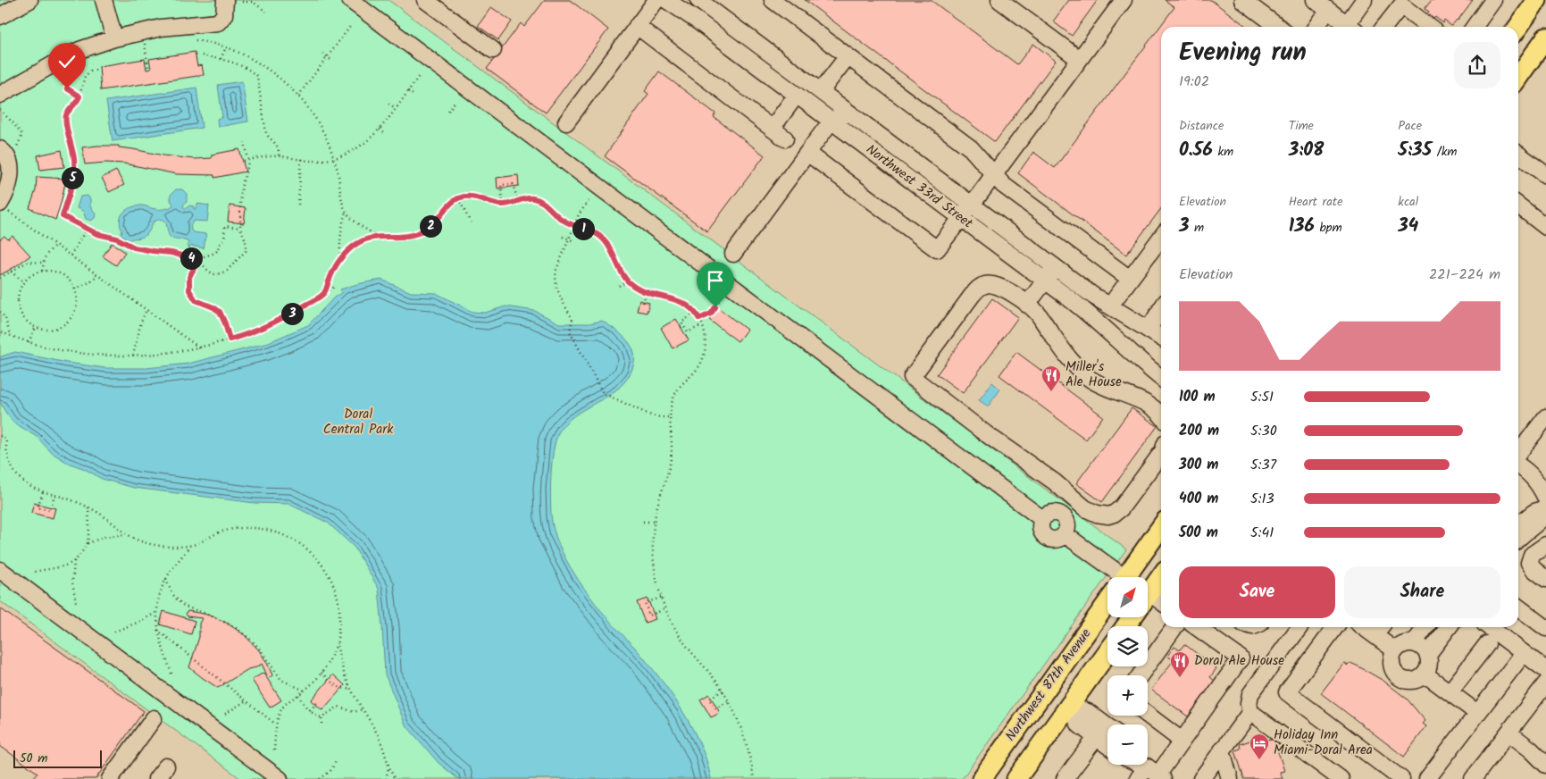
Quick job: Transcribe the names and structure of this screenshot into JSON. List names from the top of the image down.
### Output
{
  "streets": {
    "main road": ["Northwest 87th Avenue"],
    "street": ["Northwest 33rd Street"]
  },
  "parks": ["Doral Central Park"],
  "places": {
    "restaurant": ["Miller's Ale House", "Doral Ale House"],
    "hotel": ["Holiday Inn Miami-Doral Area"]
  },
  "scale_bar": "50 m",
  "north": "top right",
  "page": {
    "heading": ["Evening run", "19:02"],
    "stats": [
      ["Distance", "0.56 km"],
      ["Time", "3:08"],
      ["Pace", "5:35 /km"],
      ["Elevation", "3 m"],
      ["Heart rate", "136 bpm"],
      ["kcal", "34"]
    ],
    "pins": [
      "5",
      "2",
      "1",
      "4",
      "3"
    ],
    "chart": ["Elevation", "221–224 m"],
    "list": [
      {
        "name": "100 m",
        "note": "5:51"
      },
      {
        "name": "200 m",
        "note": "5:30"
      },
      {
        "name": "300 m",
        "note": "5:37"
      },
      {
        "name": "400 m",
        "note": "5:13"
      },
      {
        "name": "500 m",
        "note": "5:41"
      }
    ],
    "buttons": ["Save", "Share"],
    "map_buttons": ["+", "−"],
    "scale": "50 m"
  }
}
